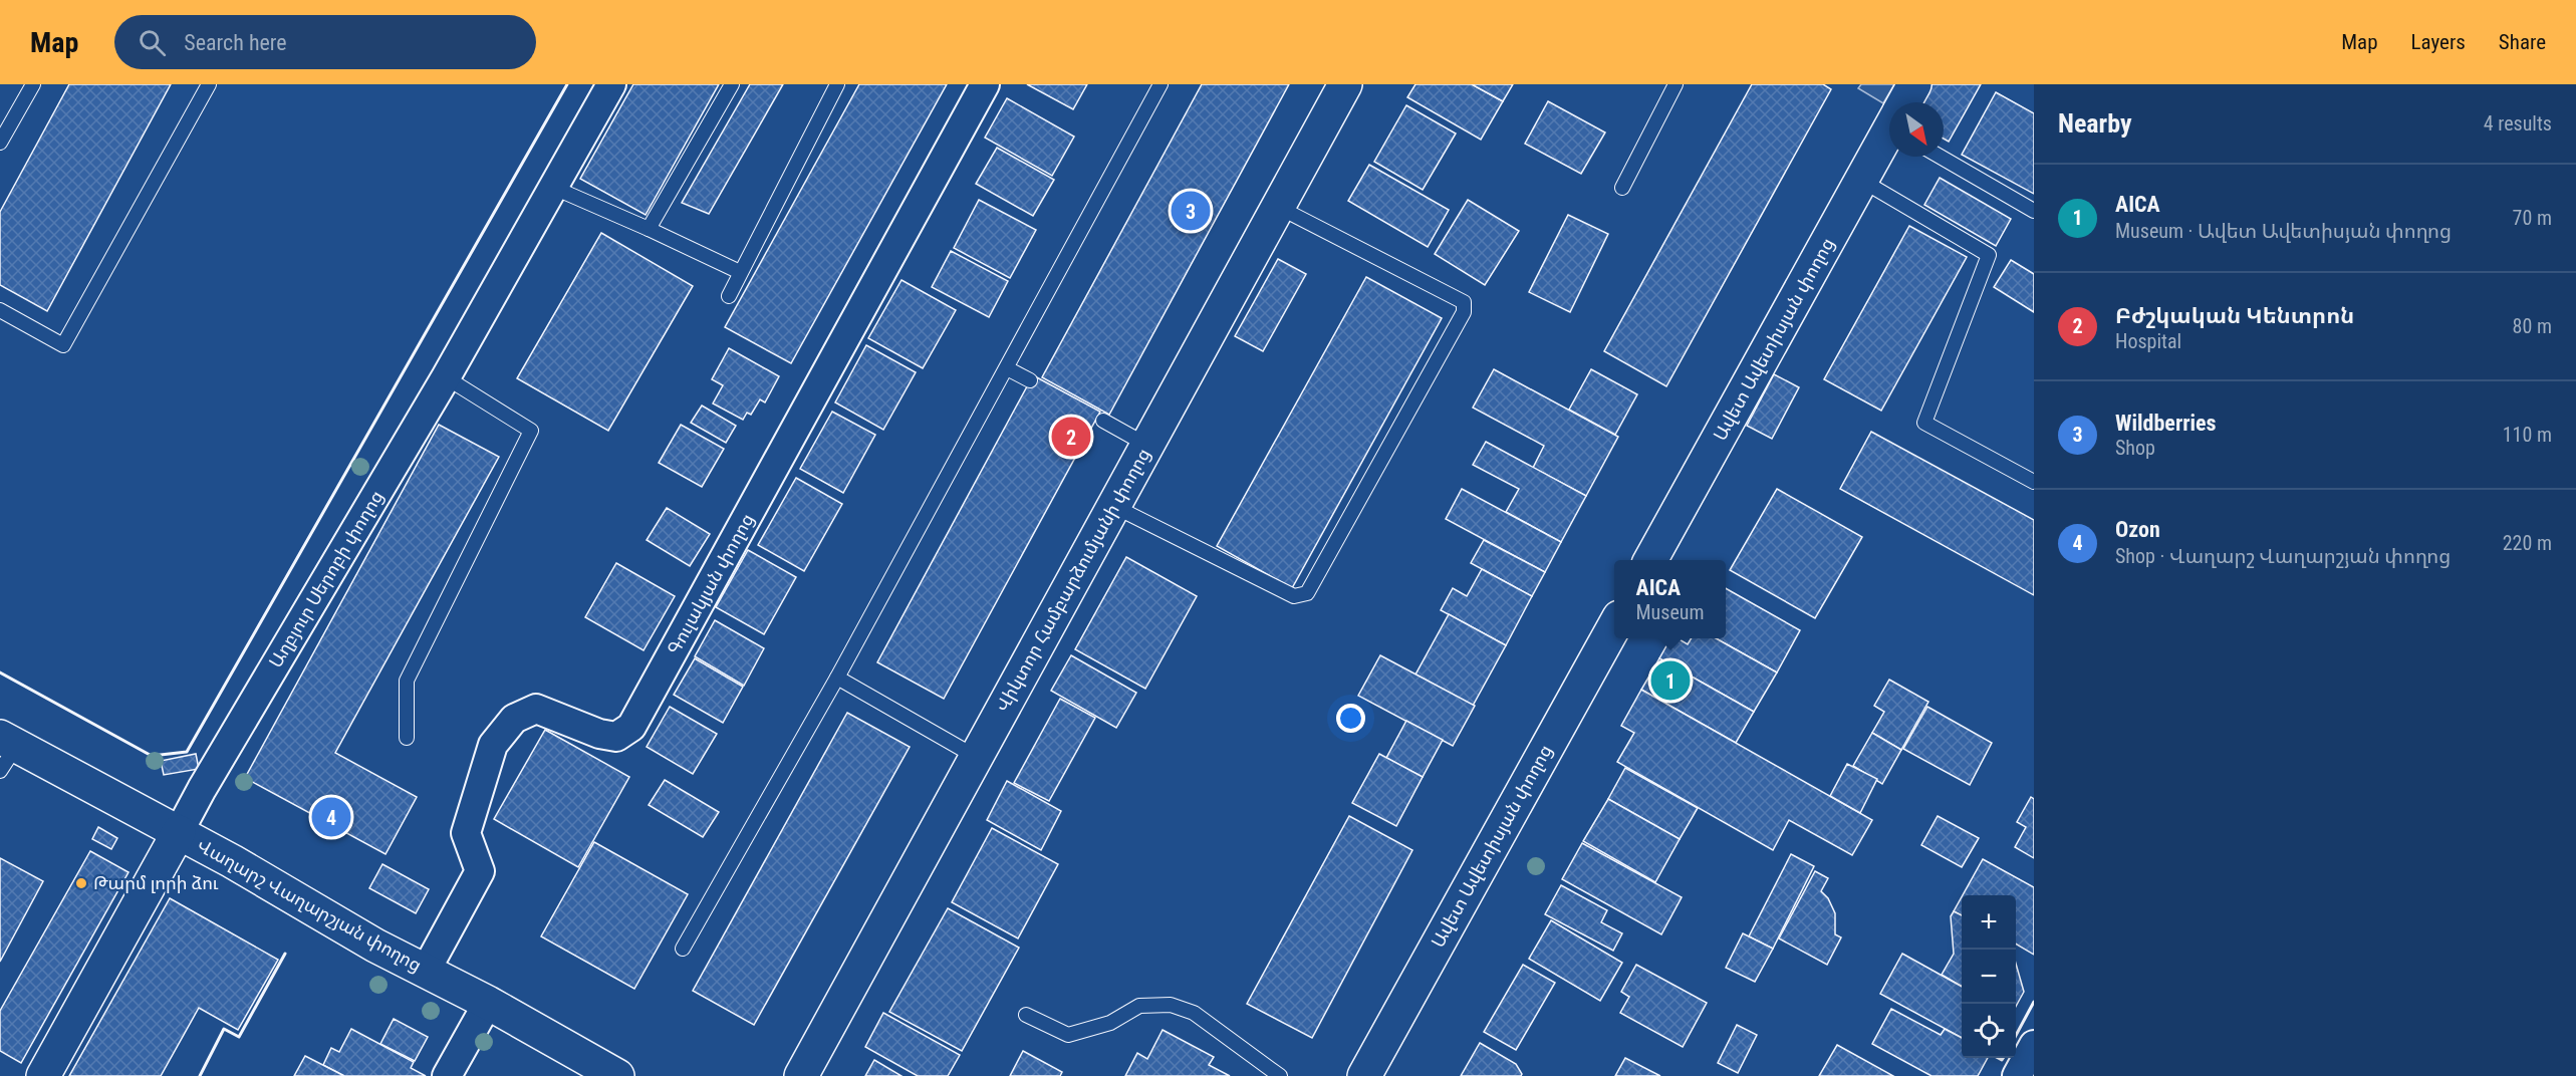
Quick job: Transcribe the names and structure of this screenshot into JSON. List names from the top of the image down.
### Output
{
  "streets": {
    "street": [
      "Ավետ Ավետիսյան փողոց",
      "Աղբյուր Սերոբի փողոց",
      "Վիկտոր Համբարձումյանի փողոց",
      "Գուլակյան փողոց",
      "Վաղարշ Վաղարշյան փողոց"
    ]
  },
  "crossings": [
    ["Աղբյուր Սերոբի փողոց", "Վաղարշ Վաղարշյան փողոց"],
    ["Գուլակյան փողոց", "Վաղարշ Վաղարշյան փողոց"]
  ],
  "places": ["Թարմ լորի ձու"],
  "north": "bottom right",
  "page": {
    "header": "Map",
    "search": "Search here",
    "nav": ["Map", "Layers", "Share"],
    "heading": ["Nearby", "4 results"],
    "list": [
      {
        "mark": "1",
        "name": "AICA",
        "note": "Museum · Ավետ Ավետիսյան փողոց",
        "value": "70 m"
      },
      {
        "mark": "2",
        "name": "Բժշկական Կենտրոն",
        "note": "Hospital",
        "value": "80 m"
      },
      {
        "mark": "3",
        "name": "Wildberries",
        "note": "Shop",
        "value": "110 m"
      },
      {
        "mark": "4",
        "name": "Ozon",
        "note": "Shop · Վաղարշ Վաղարշյան փողոց",
        "value": "220 m"
      }
    ],
    "pins": [
      "3",
      "2",
      "1",
      "4"
    ],
    "popup": ["AICA", "Museum"],
    "map_buttons": ["+", "−"]
  }
}
